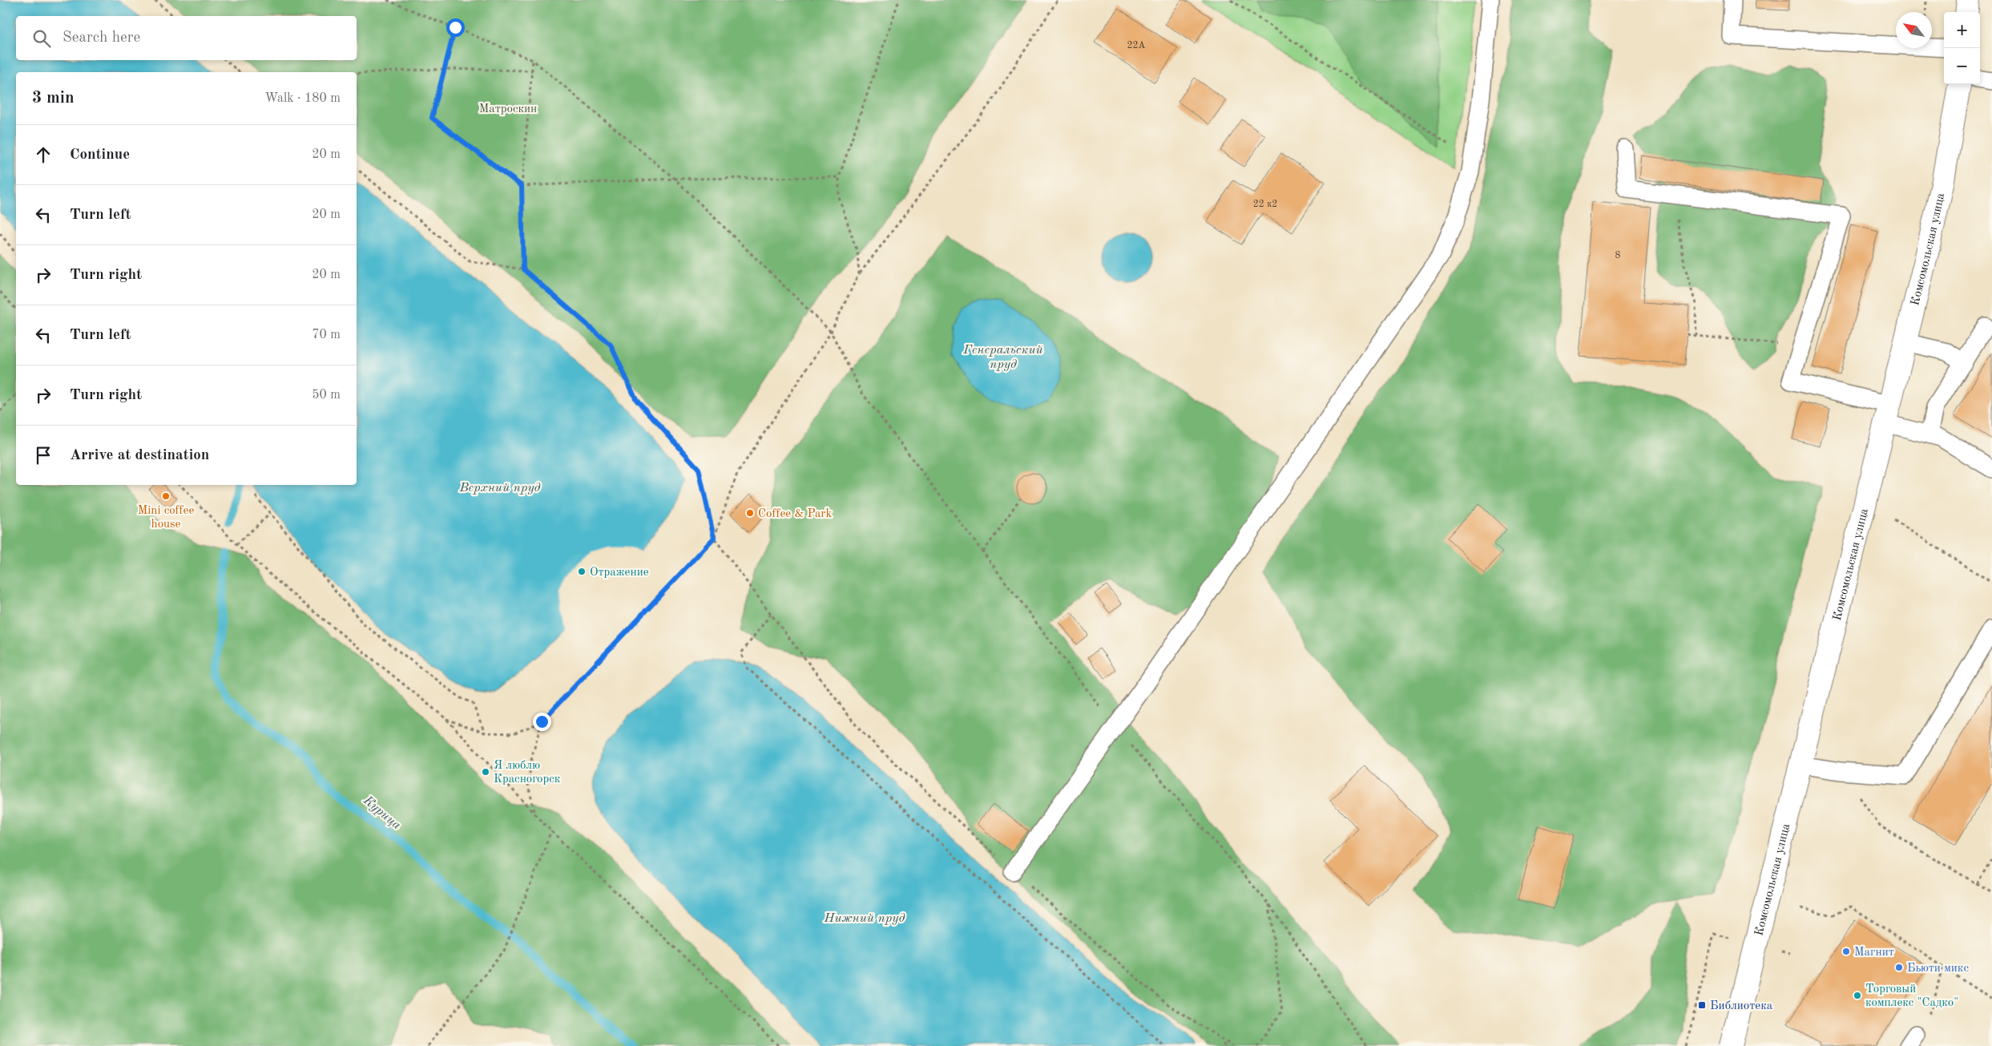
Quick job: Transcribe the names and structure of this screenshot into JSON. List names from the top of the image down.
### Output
{
  "streets": {
    "street": ["Комсомольская улица"]
  },
  "water": [
    "Генеральский пруд",
    "Верхний пруд",
    "Курица",
    "Нижний пруд"
  ],
  "parks": ["Матроскин"],
  "places": {
    "other": [
      "Mini coffee house",
      "Coffee & Park",
      "Отражение",
      "Я люблю Красногорск",
      "Магнит",
      "Бьюти микс",
      "Торговый комплекс \"Садко\""
    ],
    "transit": ["Библиотека"]
  },
  "house_numbers": ["22А", "22 к2", "8"],
  "north": "top left",
  "page": {
    "map_buttons": ["+", "−"],
    "search": "Search here",
    "heading": ["3 min", "Walk · 180 m"],
    "list": [
      ["Continue", "20 m"],
      ["Turn left", "20 m"],
      ["Turn right", "20 m"],
      ["Turn left", "70 m"],
      ["Turn right", "50 m"],
      "Arrive at destination"
    ]
  }
}
